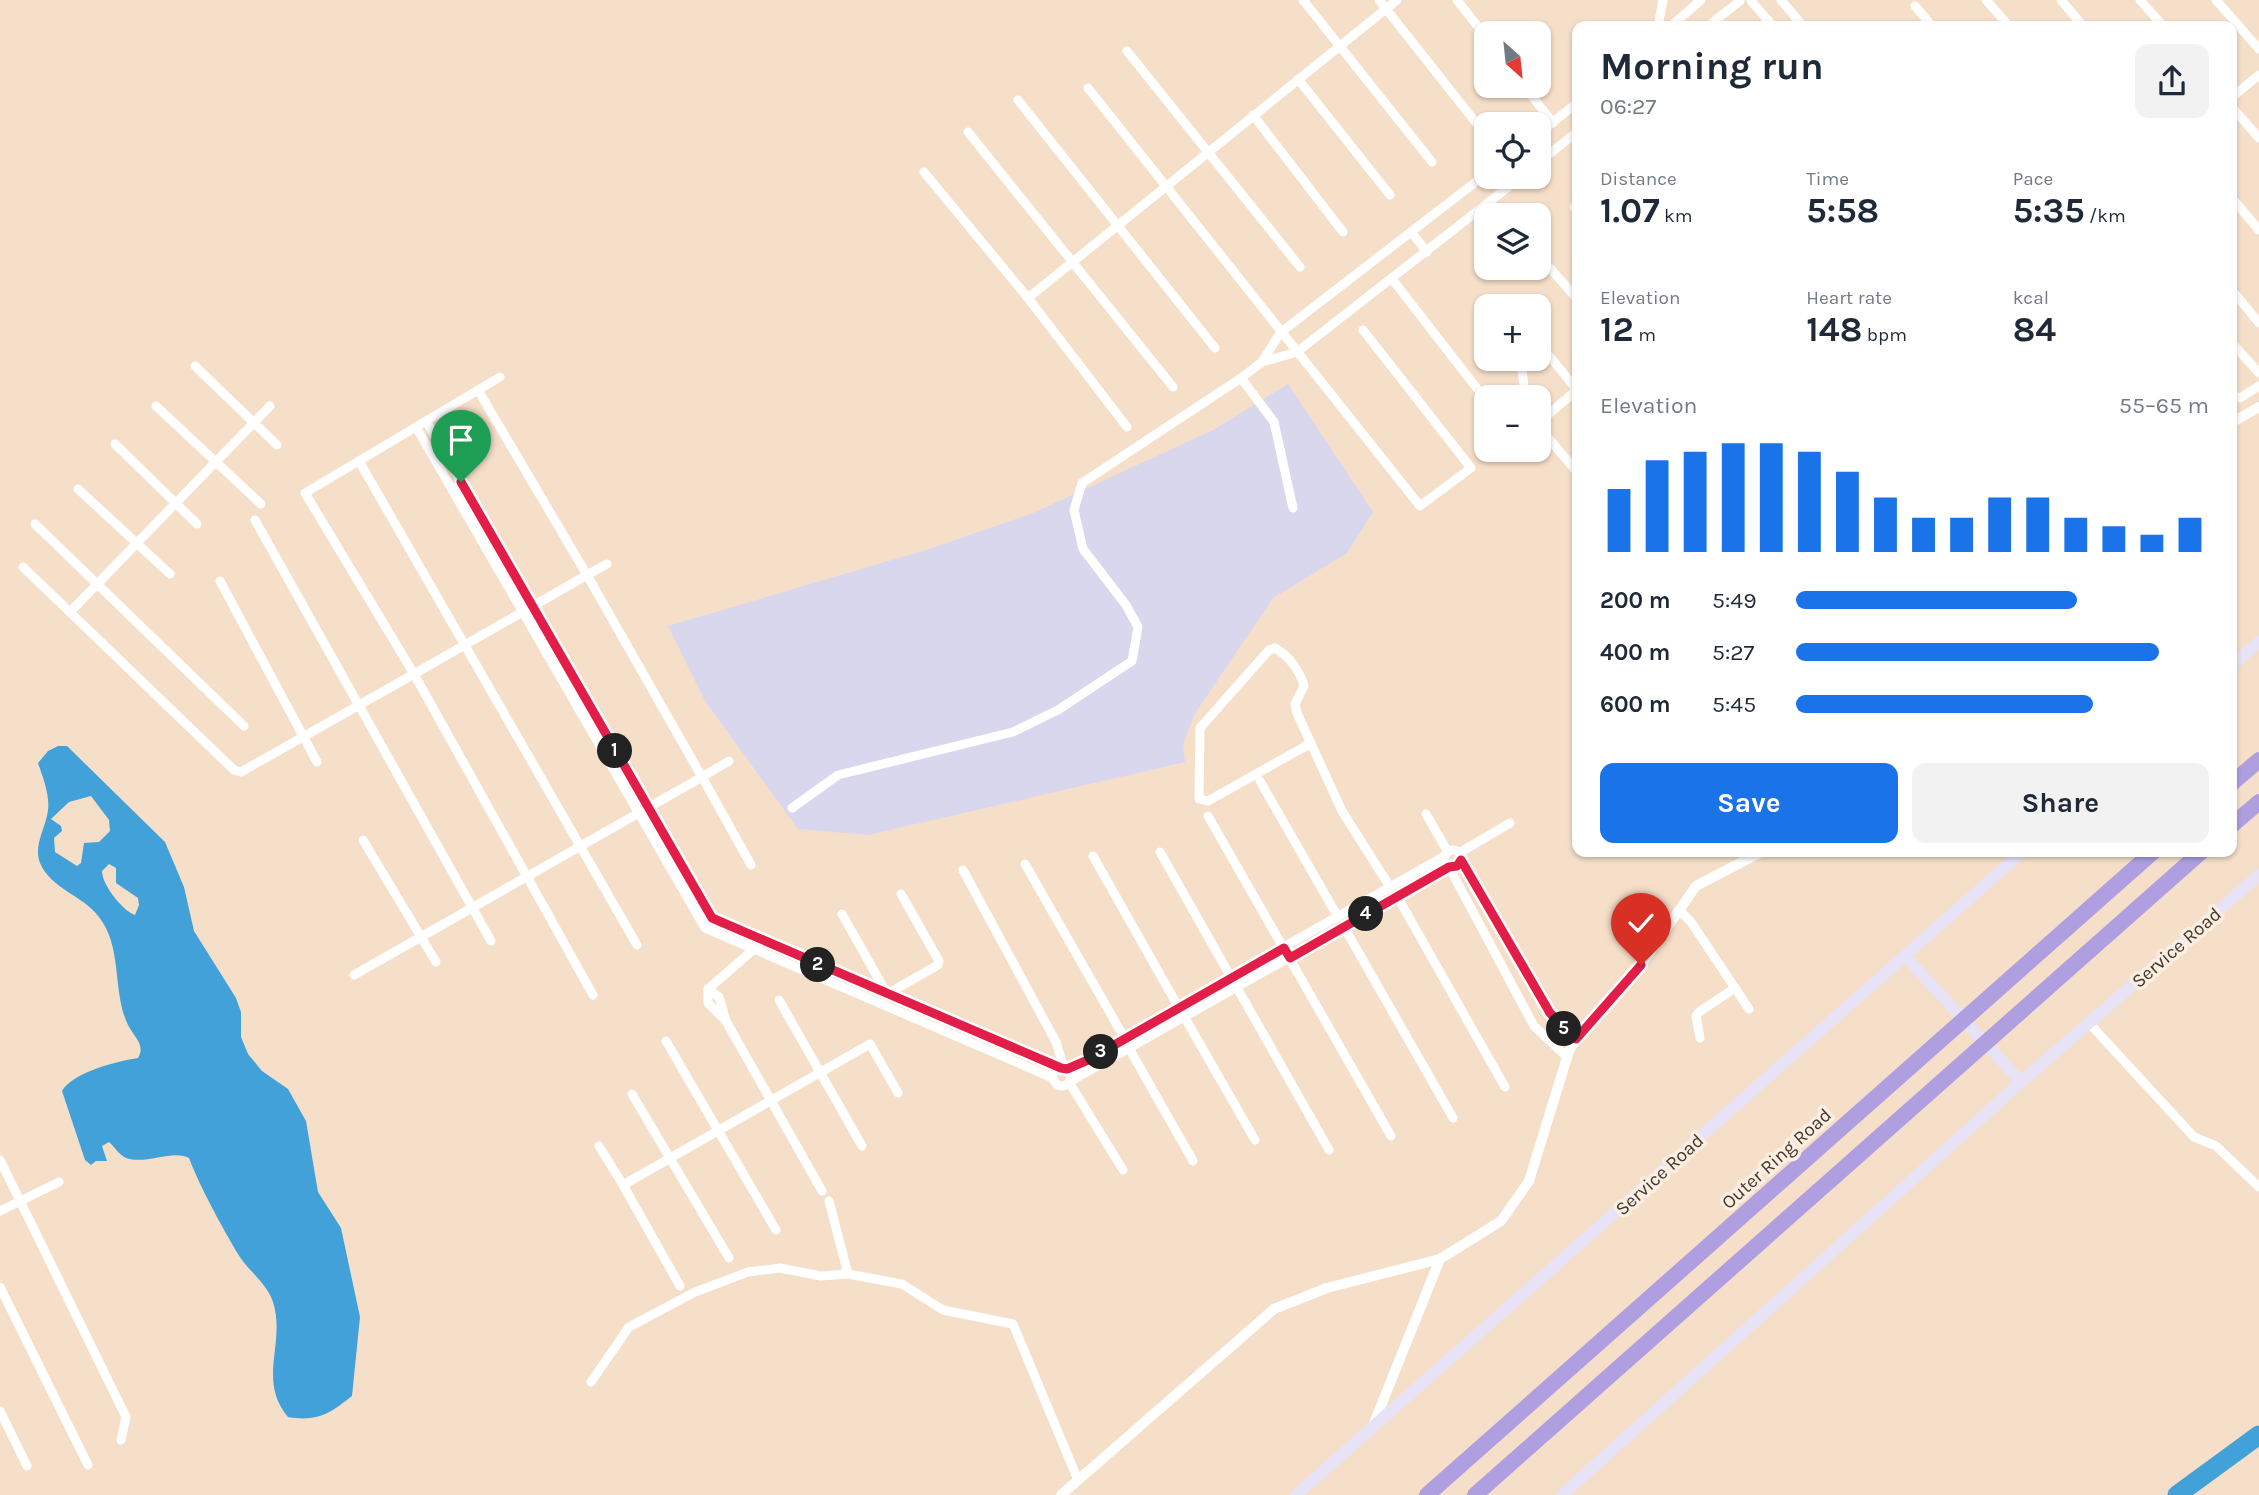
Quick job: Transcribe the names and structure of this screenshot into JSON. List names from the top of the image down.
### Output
{
  "streets": {
    "highway": ["Outer Ring Road"],
    "main road": ["Service Road"]
  },
  "north": "bottom right",
  "page": {
    "map_buttons": ["+", "−"],
    "heading": ["Morning run", "06:27"],
    "stats": [
      ["Distance", "1.07 km"],
      ["Time", "5:58"],
      ["Pace", "5:35 /km"],
      ["Elevation", "12 m"],
      ["Heart rate", "148 bpm"],
      ["kcal", "84"]
    ],
    "chart": ["Elevation", "55–65 m"],
    "list": [
      {
        "name": "200 m",
        "note": "5:49"
      },
      {
        "name": "400 m",
        "note": "5:27"
      },
      {
        "name": "600 m",
        "note": "5:45"
      }
    ],
    "pins": [
      "1",
      "4",
      "2",
      "5",
      "3"
    ],
    "buttons": ["Save", "Share"]
  }
}
